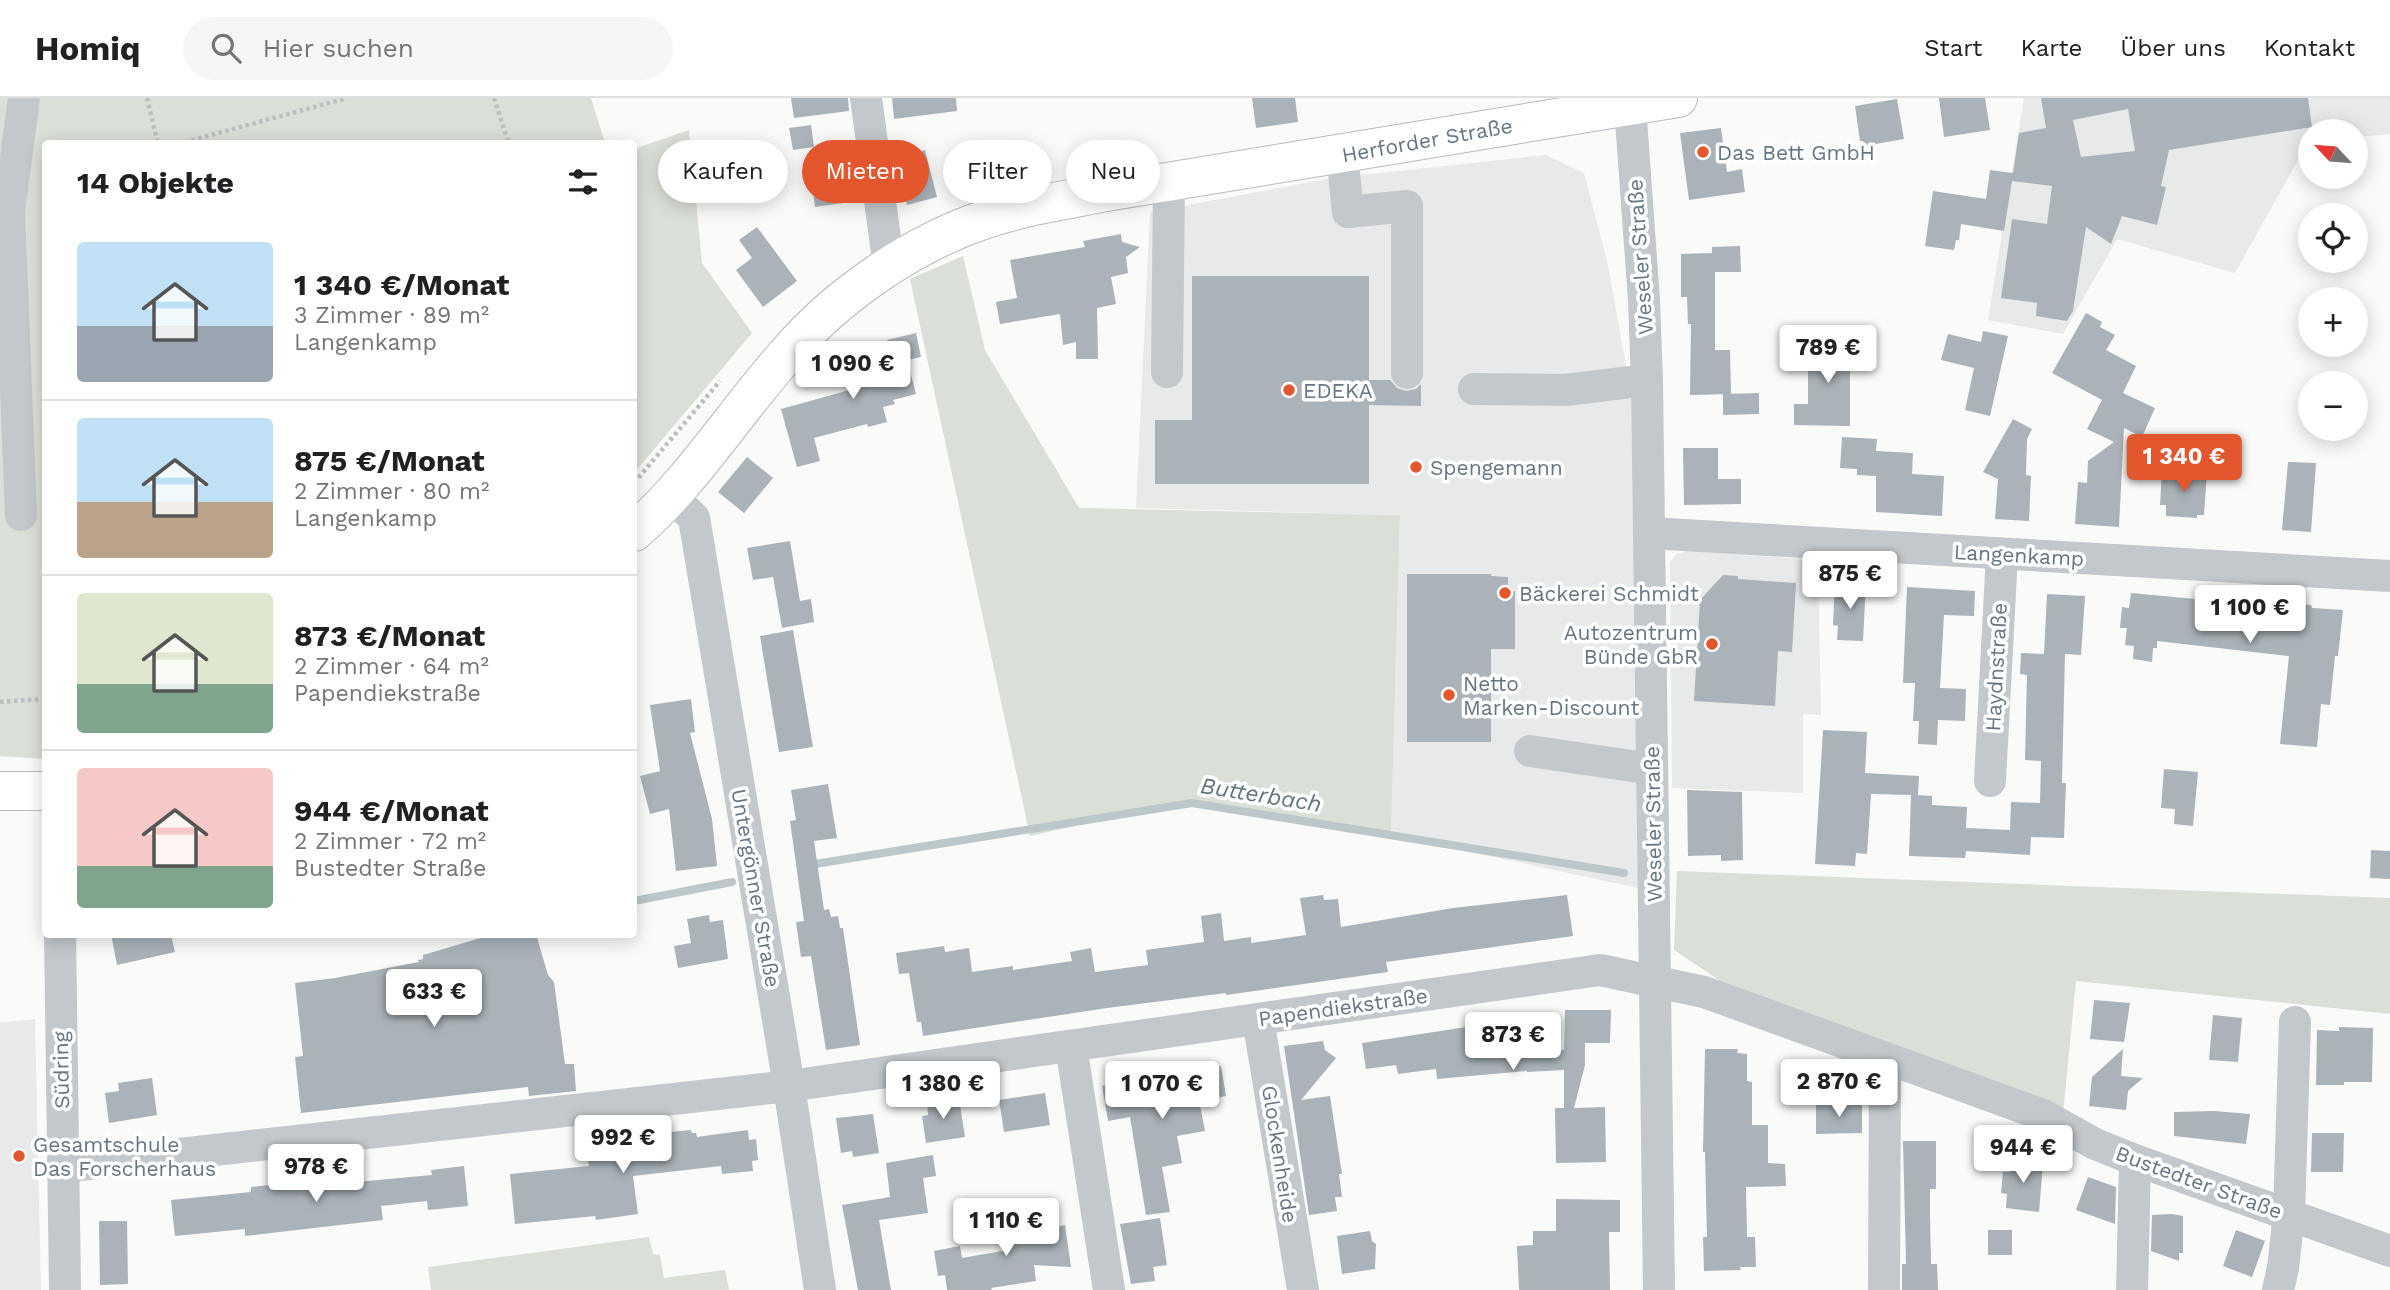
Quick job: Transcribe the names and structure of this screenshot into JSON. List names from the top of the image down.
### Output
{
  "streets": {
    "main road": ["Herforder Straße"],
    "street": [
      "Weseler Straße",
      "Langenkamp",
      "Haydnstraße",
      "Untergönner Straße",
      "Papendiekstraße",
      "Südring",
      "Glockenheide",
      "Bustedter Straße"
    ]
  },
  "crossings": [
    ["Herforder Straße", "Weseler Straße"],
    ["Herforder Straße", "Untergönner Straße"],
    ["Weseler Straße", "Langenkamp"],
    ["Weseler Straße", "Papendiekstraße"],
    ["Weseler Straße", "Bustedter Straße"],
    ["Langenkamp", "Haydnstraße"],
    ["Untergönner Straße", "Papendiekstraße"],
    ["Papendiekstraße", "Südring"],
    ["Papendiekstraße", "Glockenheide"],
    ["Papendiekstraße", "Bustedter Straße"]
  ],
  "water": ["Butterbach"],
  "places": [
    "Das Bett GmbH",
    "EDEKA",
    "Spengemann",
    "Bäckerei Schmidt",
    "Autozentrum Bünde GbR",
    "Netto Marken-Discount",
    "Gesamtschule Das Forscherhaus"
  ],
  "north": "top left",
  "page": {
    "header": "Homiq",
    "search": "Hier suchen",
    "nav": [
      "Start",
      "Karte",
      "Über uns",
      "Kontakt"
    ],
    "map_buttons": ["+", "−"],
    "chip": [
      "Kaufen",
      "Mieten",
      "Filter",
      "Neu"
    ],
    "heading": "14 Objekte",
    "list": [
      {
        "name": "1 340 €/Monat",
        "note": "3 Zimmer · 89 m² · Langenkamp"
      },
      {
        "name": "875 €/Monat",
        "note": "2 Zimmer · 80 m² · Langenkamp"
      },
      {
        "name": "873 €/Monat",
        "note": "2 Zimmer · 64 m² · Papendiekstraße"
      },
      {
        "name": "944 €/Monat",
        "note": "2 Zimmer · 72 m² · Bustedter Straße"
      }
    ],
    "price": [
      "789 €",
      "1 090 €",
      "1 340 €",
      "875 €",
      "1 100 €",
      "633 €",
      "873 €",
      "2 870 €",
      "1 380 €",
      "1 070 €",
      "992 €",
      "944 €",
      "978 €",
      "1 110 €"
    ]
  }
}
